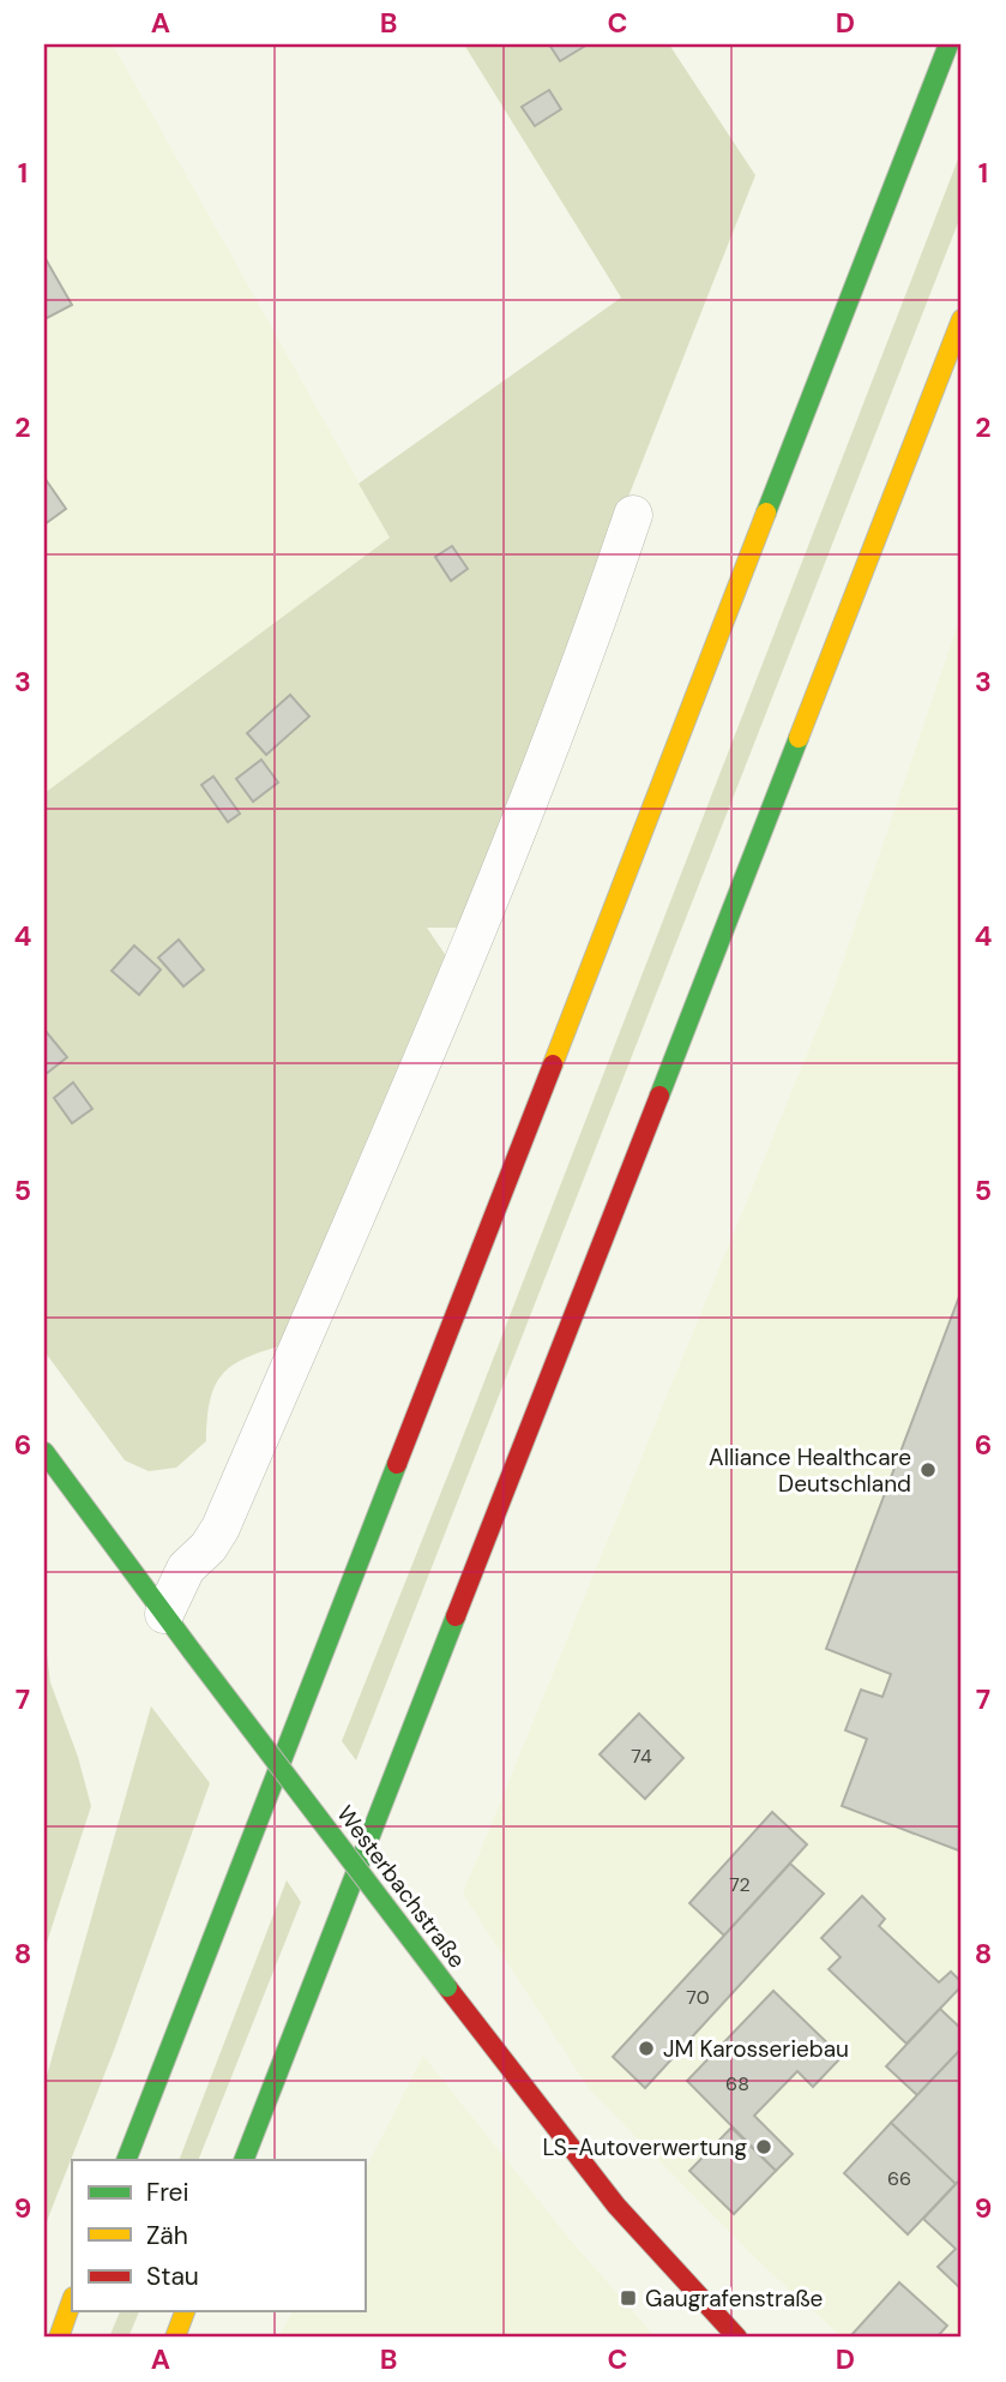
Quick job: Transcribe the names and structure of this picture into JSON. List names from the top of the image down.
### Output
{
  "streets": {
    "main road": ["Westerbachstraße"]
  },
  "places": {
    "other": ["Alliance Healthcare Deutschland", "JM Karosseriebau", "LS-Autoverwertung"],
    "transit": ["Gaugrafenstraße"]
  },
  "house_numbers": [
    "74",
    "72",
    "70",
    "68",
    "66"
  ],
  "legend": ["Frei", "Zäh", "Stau"],
  "grid": {
    "columns": [
      "A",
      "B",
      "C",
      "D"
    ],
    "rows": [
      "1",
      "2",
      "3",
      "4",
      "5",
      "6",
      "7",
      "8",
      "9"
    ]
  }
}
